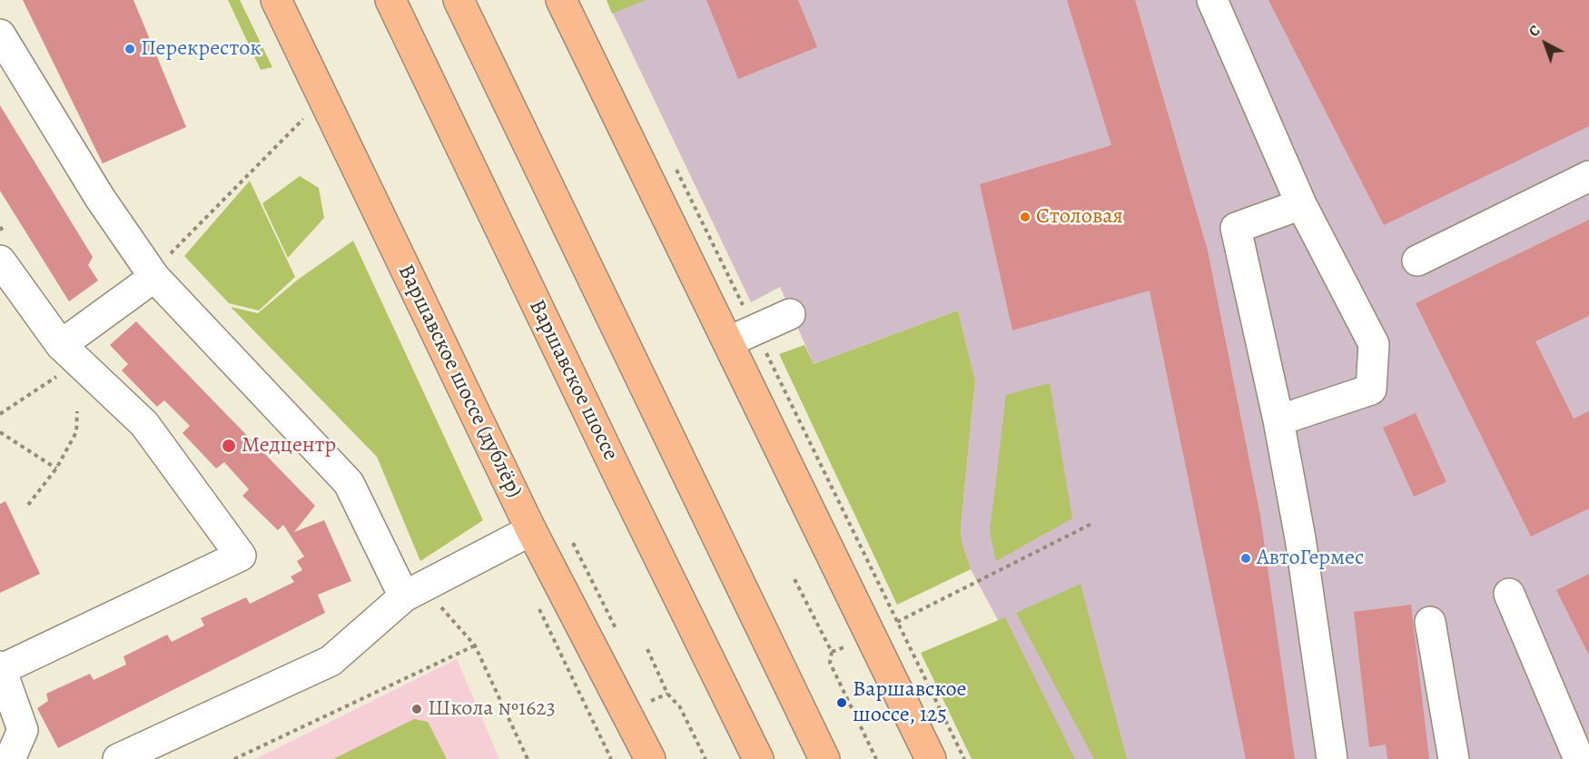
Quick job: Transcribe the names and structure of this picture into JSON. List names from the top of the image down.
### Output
{
  "streets": {
    "main road": ["Варшавское шоссе", "Варшавское шоссе (дублёр)"]
  },
  "places": [
    "Перекресток",
    "Столовая",
    "Медцентр",
    "АвтоГермес",
    "Варшавское шоссе, 125",
    "Школа №1623"
  ],
  "north": "top left"
}
